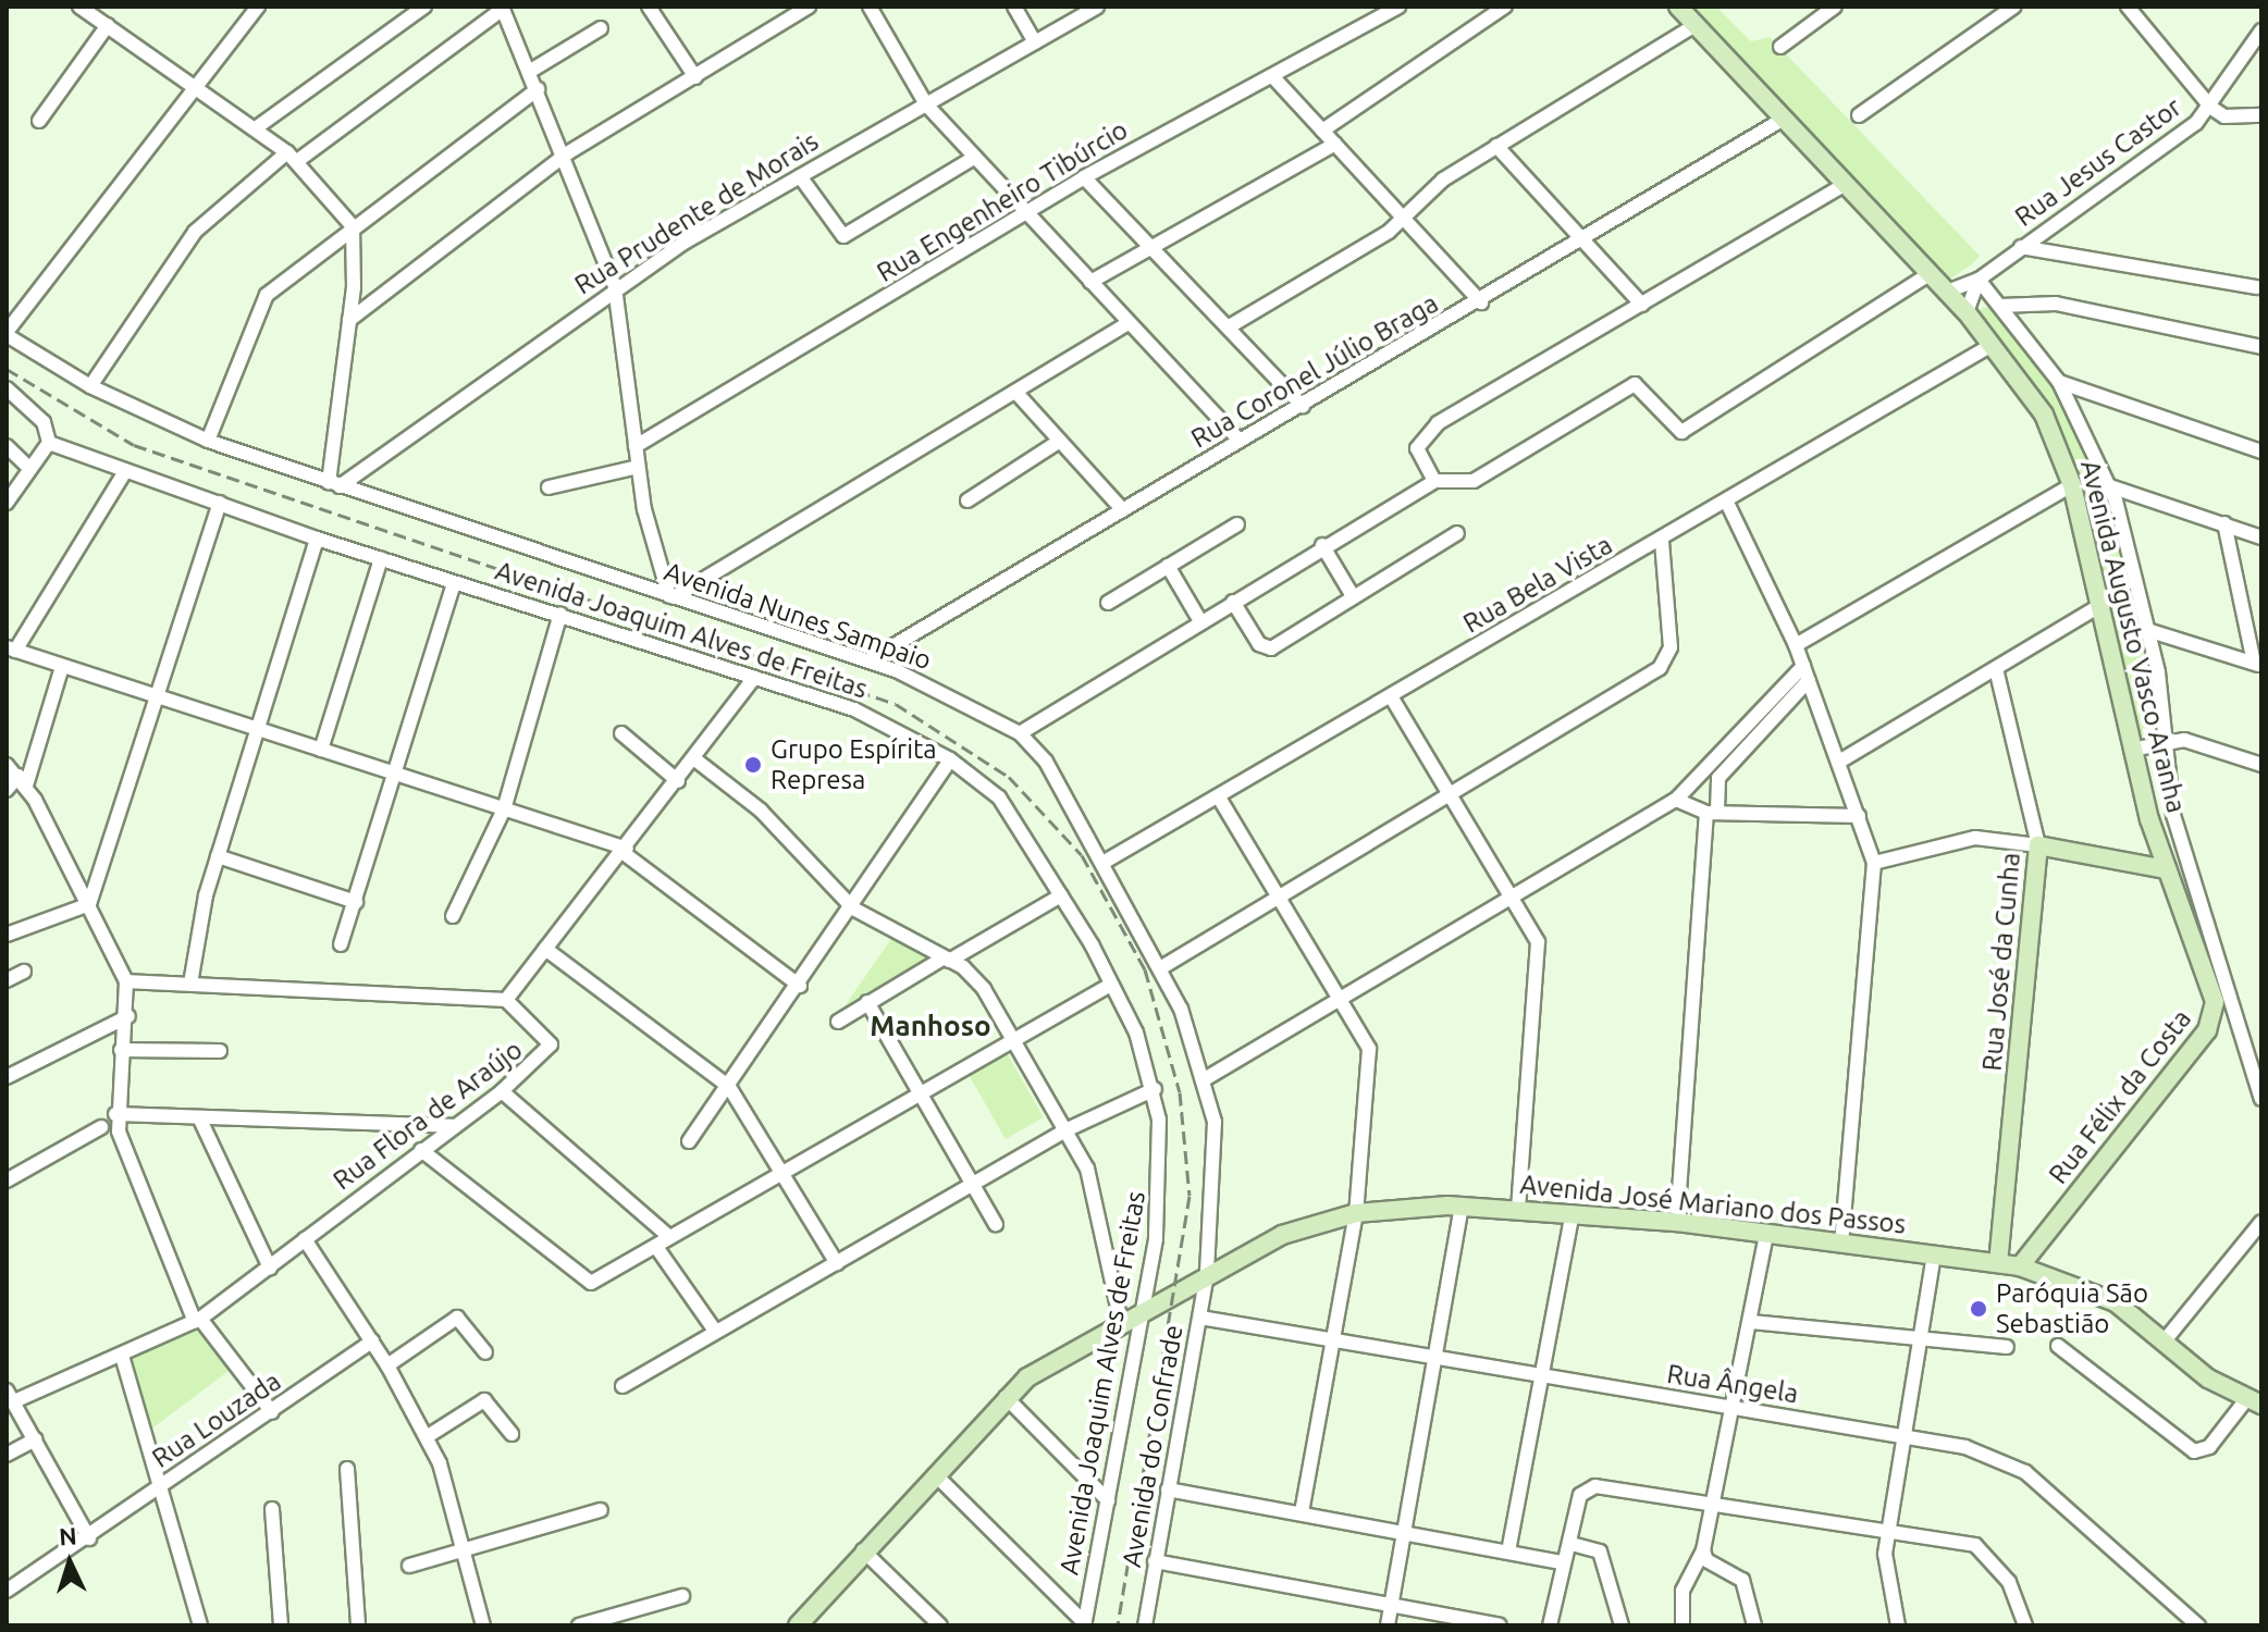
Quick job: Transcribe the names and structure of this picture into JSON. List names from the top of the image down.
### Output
{
  "streets": {
    "main road": [
      "Avenida Augusto Vasco Aranha",
      "Rua José da Cunha",
      "Rua Félix da Costa",
      "Avenida José Mariano dos Passos"
    ],
    "street": [
      "Rua Jesus Castor",
      "Rua Engenheiro Tibúrcio",
      "Rua Prudente de Morais",
      "Rua Coronel Júlio Braga",
      "Rua Bela Vista",
      "Avenida Nunes Sampaio",
      "Avenida Joaquim Alves de Freitas",
      "Rua Flora de Araújo",
      "Rua Ângela",
      "Rua Louzada",
      "Avenida do Confrade"
    ]
  },
  "crossings": [
    ["Rua Jesus Castor", "Avenida Augusto Vasco Aranha"],
    ["Rua Prudente de Morais", "Avenida Nunes Sampaio"],
    ["Rua Coronel Júlio Braga", "Avenida Nunes Sampaio"],
    ["Rua Coronel Júlio Braga", "Avenida Augusto Vasco Aranha"],
    ["Rua Bela Vista", "Avenida Nunes Sampaio"],
    ["Rua Bela Vista", "Avenida Augusto Vasco Aranha"],
    ["Avenida Nunes Sampaio", "Avenida José Mariano dos Passos"],
    ["Avenida Nunes Sampaio", "Avenida do Confrade"],
    ["Avenida Joaquim Alves de Freitas", "Rua Flora de Araújo"],
    ["Avenida Joaquim Alves de Freitas", "Avenida José Mariano dos Passos"],
    ["Avenida Augusto Vasco Aranha", "Rua Félix da Costa"],
    ["Rua José da Cunha", "Avenida José Mariano dos Passos"],
    ["Rua Félix da Costa", "Avenida José Mariano dos Passos"],
    ["Avenida José Mariano dos Passos", "Avenida do Confrade"],
    ["Rua Ângela", "Avenida do Confrade"]
  ],
  "districts": ["Manhoso"],
  "places": ["Grupo Espírita Represa", "Paróquia São Sebastião"],
  "north": "top"
}
